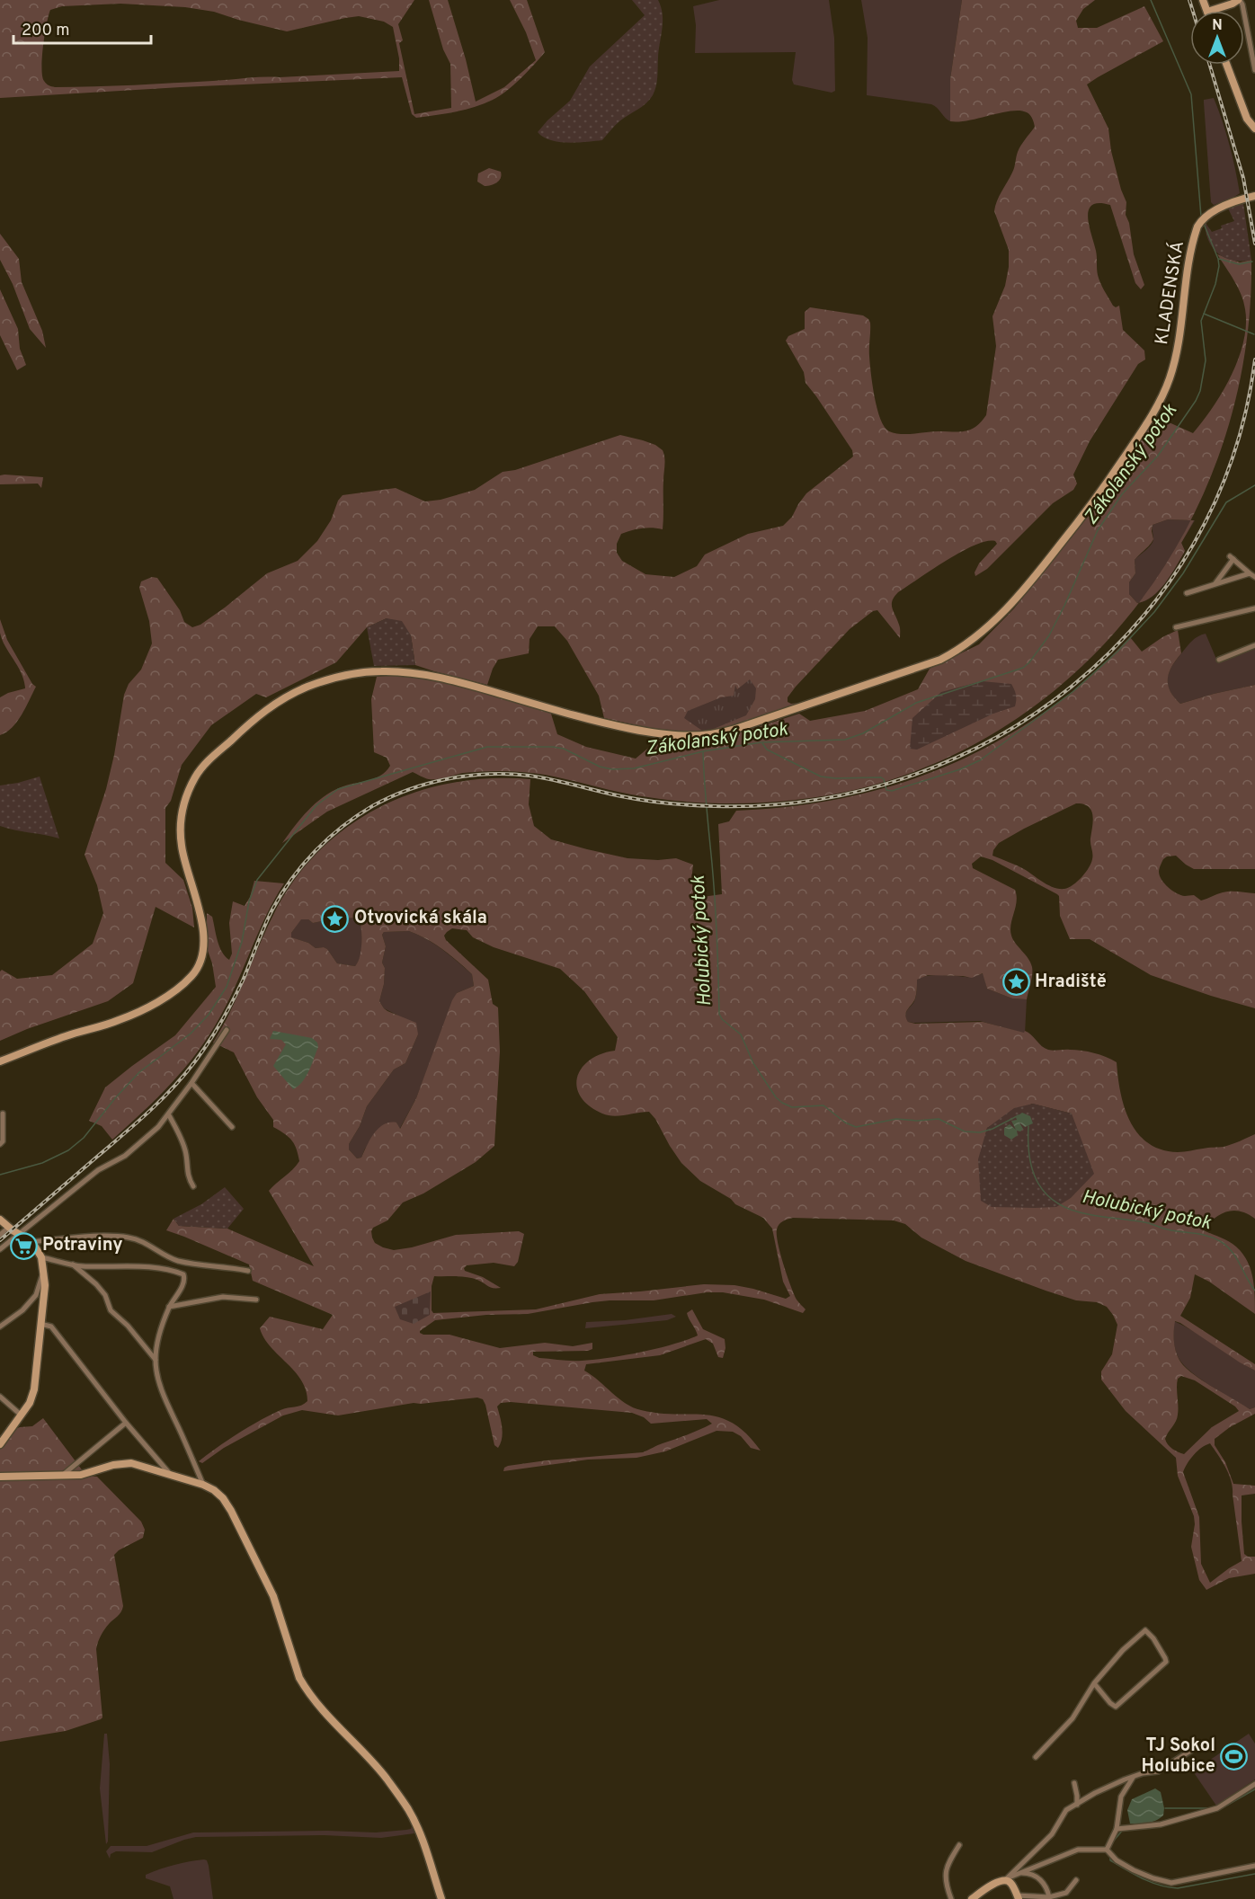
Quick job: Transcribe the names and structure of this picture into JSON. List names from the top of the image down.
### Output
{
  "streets": {
    "main road": ["KLADENSKÁ"]
  },
  "water": ["Zákolanský potok", "Holubický potok"],
  "places": {
    "place": ["Otvovická skála", "Hradiště"],
    "supermarket": ["Potraviny"],
    "sports": ["TJ Sokol Holubice"]
  },
  "scale_bar": "200 m",
  "north": "top"
}
